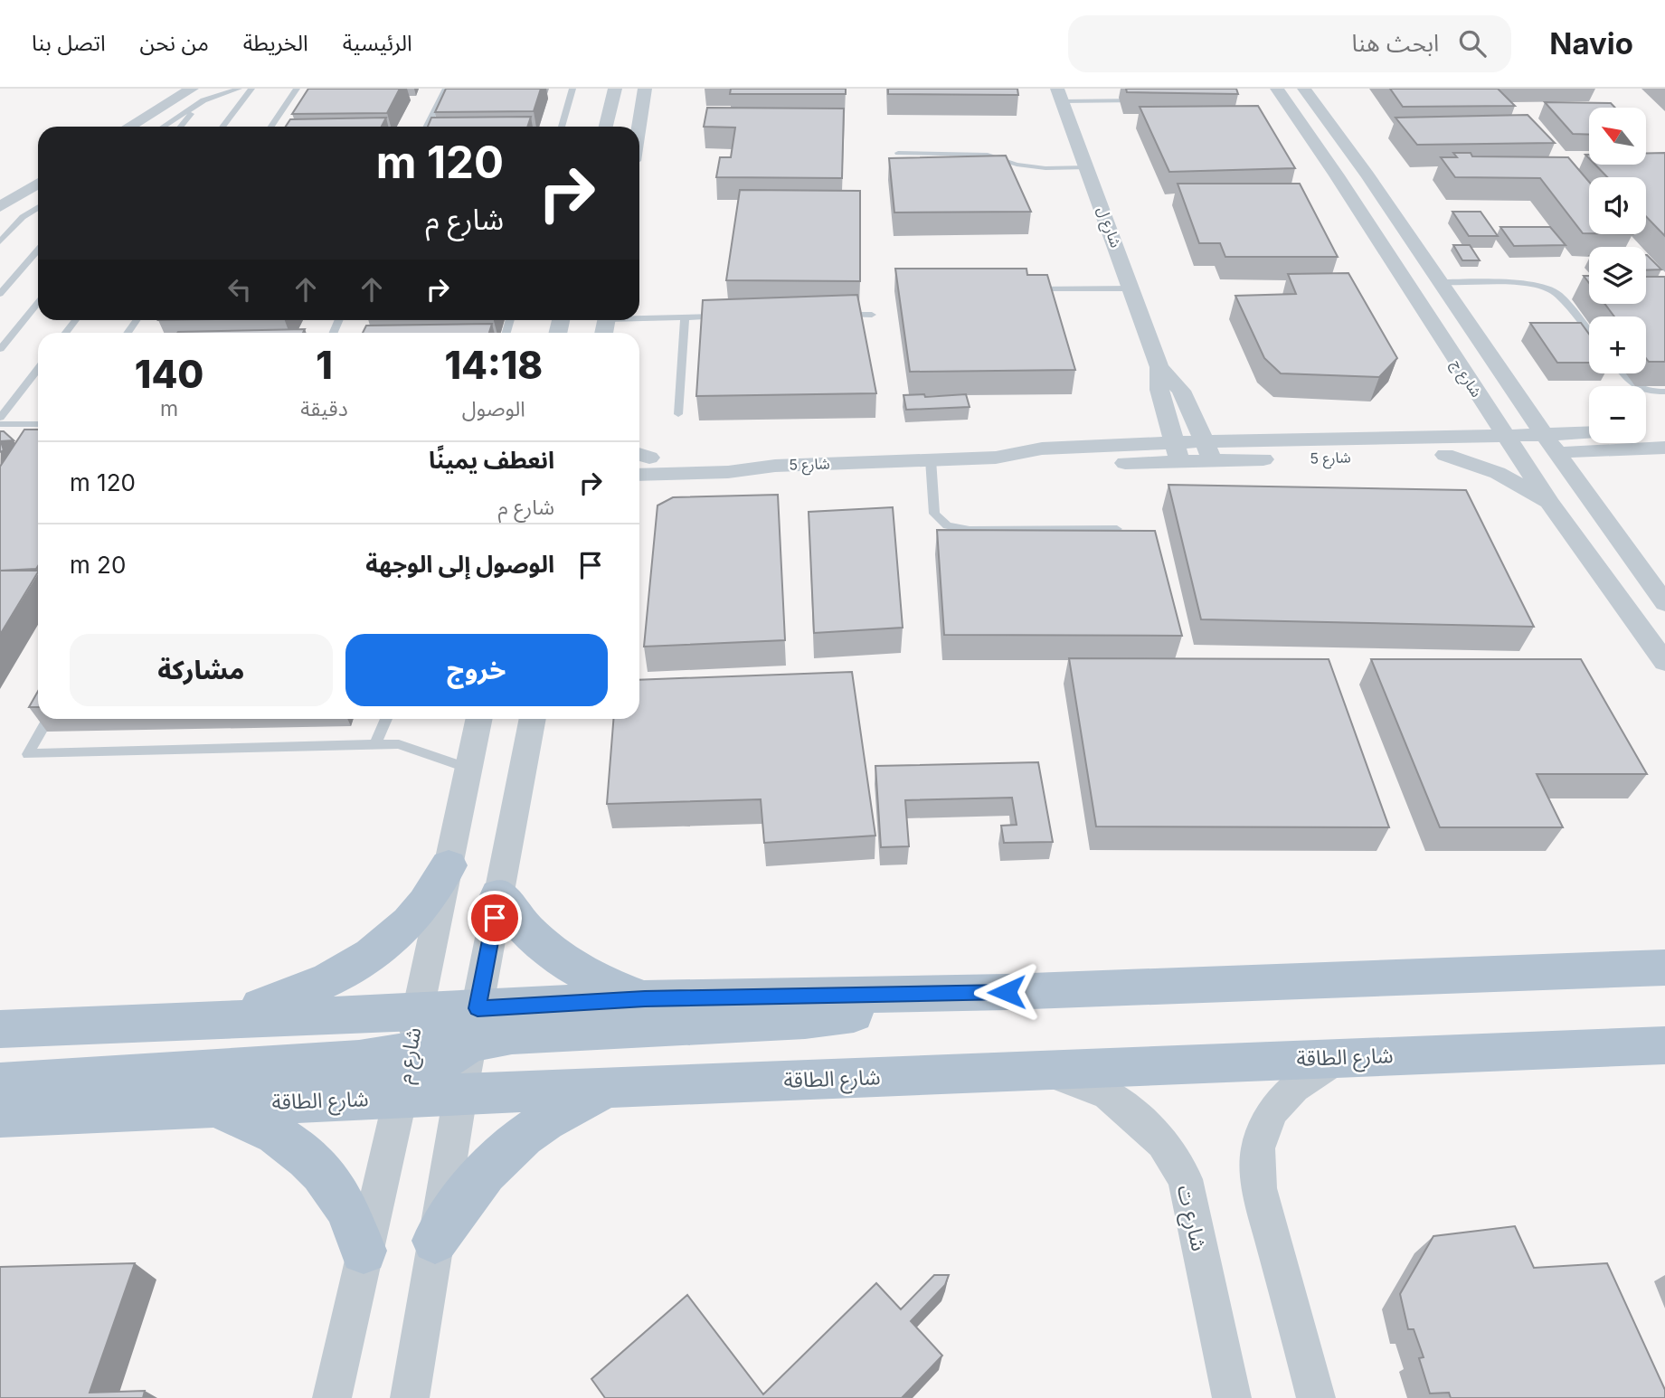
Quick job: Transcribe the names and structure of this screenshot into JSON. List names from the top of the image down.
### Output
{
  "streets": {
    "main road": ["شارع الطاقة"],
    "street": [
      "شارع ل",
      "شارع ج",
      "شارع 5",
      "شارع م",
      "شارع ت"
    ]
  },
  "crossings": [
    ["شارع ل", "شارع 5"],
    ["شارع ج", "شارع 5"],
    ["شارع م", "شارع الطاقة"],
    ["شارع الطاقة", "شارع ت"]
  ],
  "north": "top left",
  "page": {
    "header": "Navio",
    "search": "ابحث هنا",
    "nav": [
      "الرئيسية",
      "الخريطة",
      "من نحن",
      "اتصل بنا"
    ],
    "map_buttons": ["+", "−"],
    "turn": ["120 m", "شارع م"],
    "eta": [
      "14:18",
      "الوصول",
      "1",
      "دقيقة",
      "140",
      "m"
    ],
    "list": [
      {
        "name": "انعطف يمينًا",
        "note": "شارع م",
        "value": "120 m"
      },
      {
        "name": "الوصول إلى الوجهة",
        "value": "20 m"
      }
    ],
    "buttons": ["خروج", "مشاركة"]
  }
}
